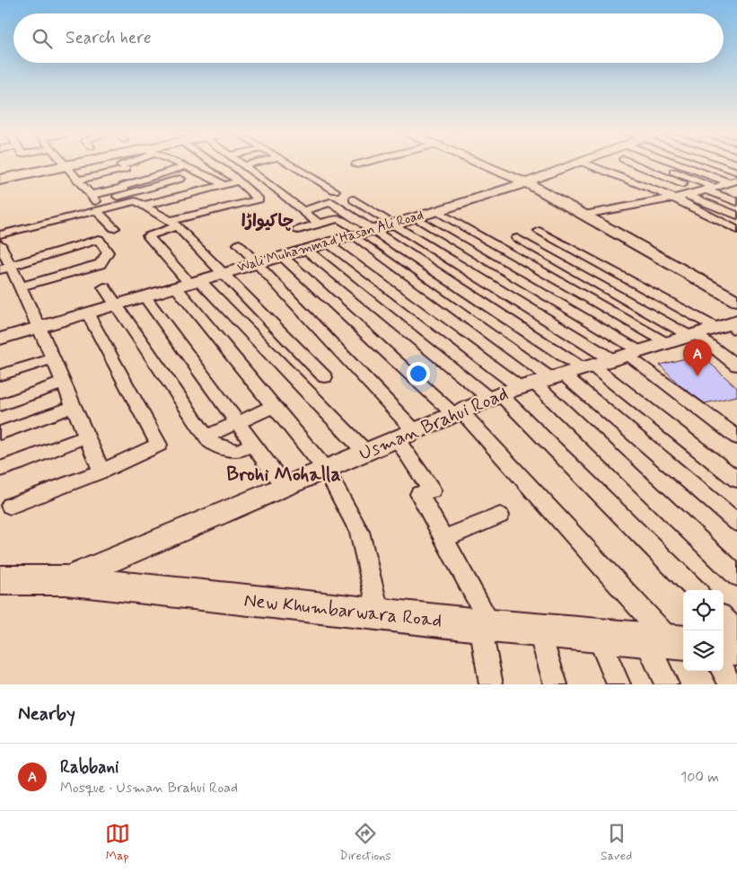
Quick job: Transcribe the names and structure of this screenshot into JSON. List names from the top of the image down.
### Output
{
  "streets": {
    "main road": ["New Khumbarwara Road"],
    "street": ["Wali Muhammad Hasan Ali Road", "Usman Brahui Road"]
  },
  "crossings": [
    ["Usman Brahui Road", "New Khumbarwara Road"]
  ],
  "districts": ["چاکیواڑا", "Brohi Mohalla"],
  "page": {
    "search": "Search here",
    "pins": "A",
    "heading": "Nearby",
    "list": [
      {
        "mark": "A",
        "name": "Rabbani",
        "note": "Mosque · Usman Brahui Road",
        "value": "100 m"
      }
    ],
    "nav": ["Map", "Directions", "Saved"]
  }
}
